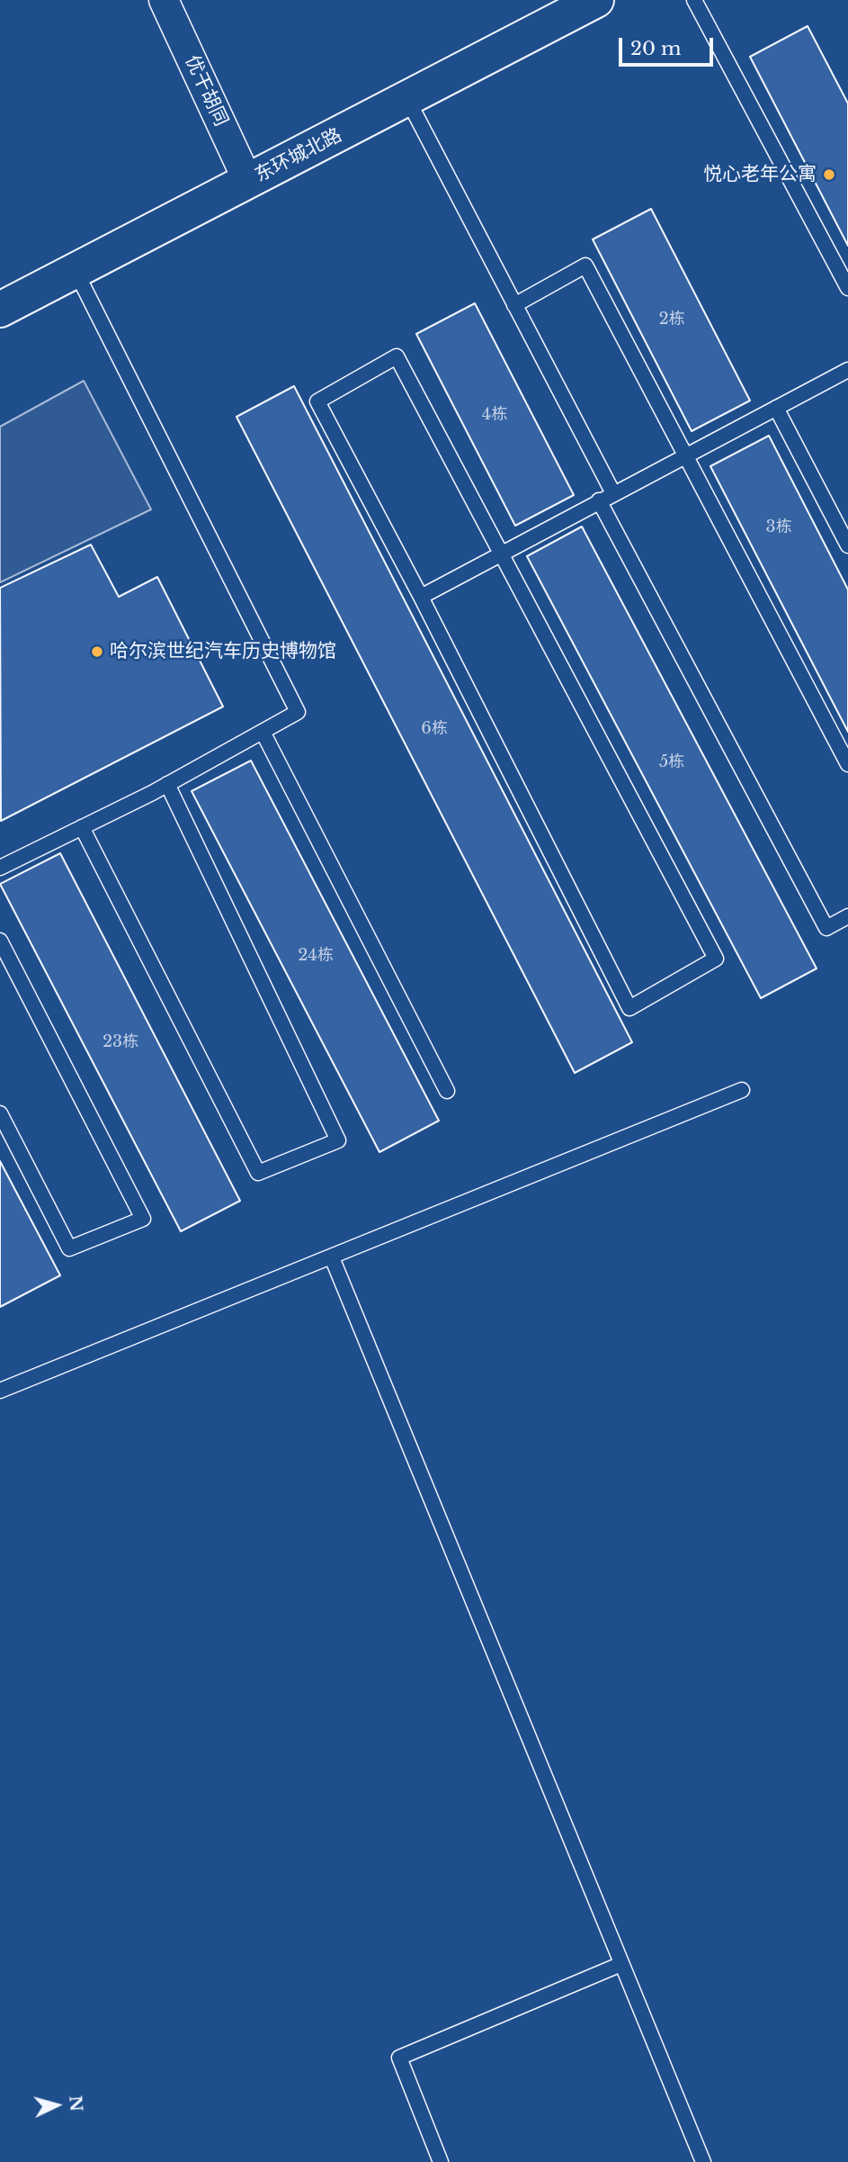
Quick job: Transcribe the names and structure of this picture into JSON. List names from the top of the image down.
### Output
{
  "streets": {
    "main road": ["东环城北路"],
    "street": ["优干胡同"]
  },
  "crossings": [
    ["优干胡同", "东环城北路"]
  ],
  "places": ["悦心老年公寓", "哈尔滨世纪汽车历史博物馆"],
  "house_numbers": [
    "2栋",
    "4栋",
    "3栋",
    "6栋",
    "5栋",
    "24栋",
    "23栋"
  ],
  "scale_bar": "20 m",
  "north": "right"
}
